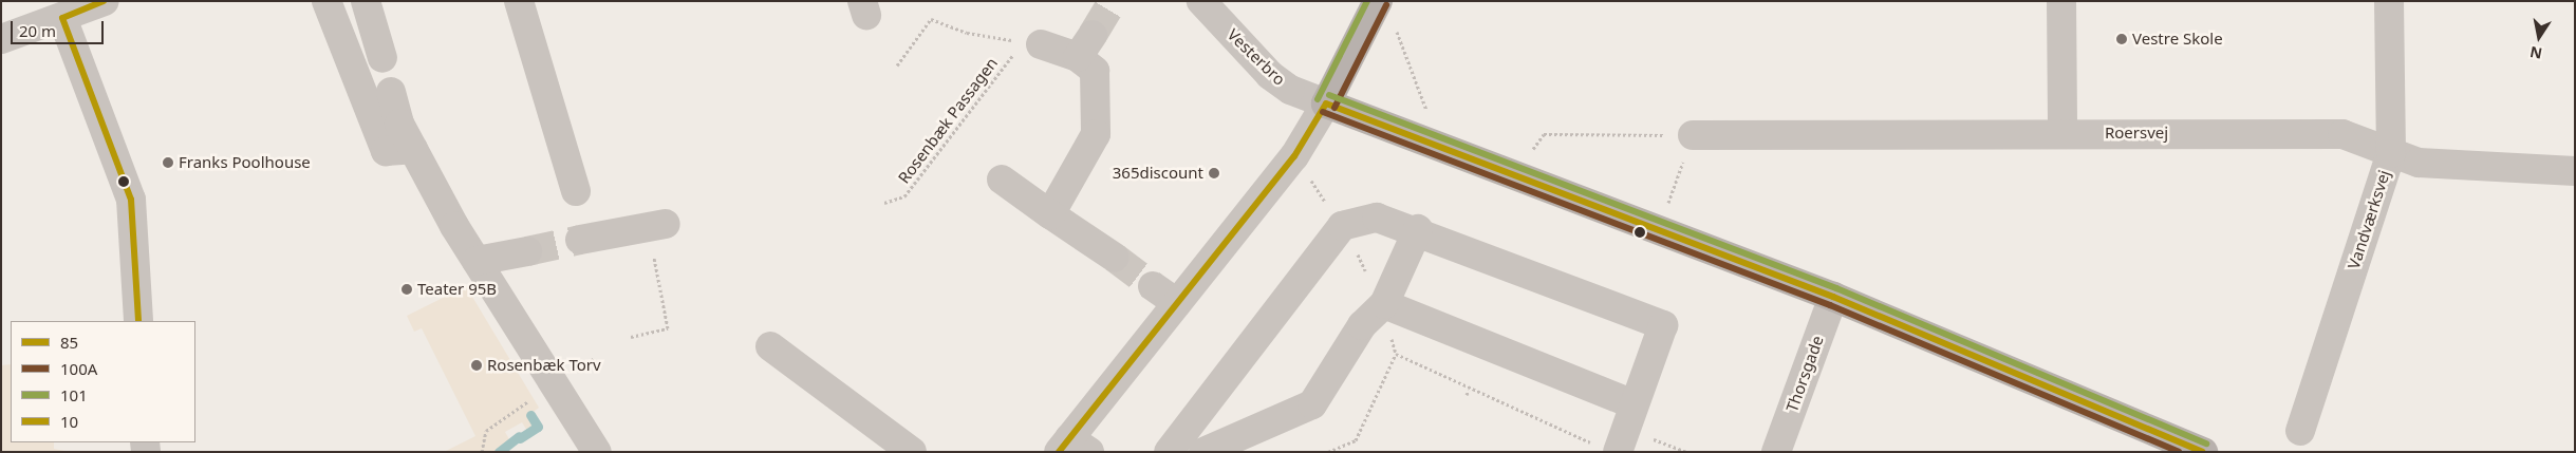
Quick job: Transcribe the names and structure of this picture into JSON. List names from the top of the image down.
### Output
{
  "streets": {
    "main road": ["Vesterbro"],
    "street": ["Roersvej", "Vandværksvej", "Thorsgade"],
    "path": ["Rosenbæk Passagen"]
  },
  "crossings": [
    ["Vesterbro", "Thorsgade"],
    ["Roersvej", "Vandværksvej"]
  ],
  "places": [
    "Vestre Skole",
    "Franks Poolhouse",
    "365discount",
    "Teater 95B",
    "Rosenbæk Torv"
  ],
  "lines": [
    "transit line 101",
    "transit line 10",
    "transit line 100A",
    "transit line 85"
  ],
  "legend": [
    "85",
    "100A",
    "101",
    "10"
  ],
  "scale_bar": "20 m",
  "north": "bottom"
}
